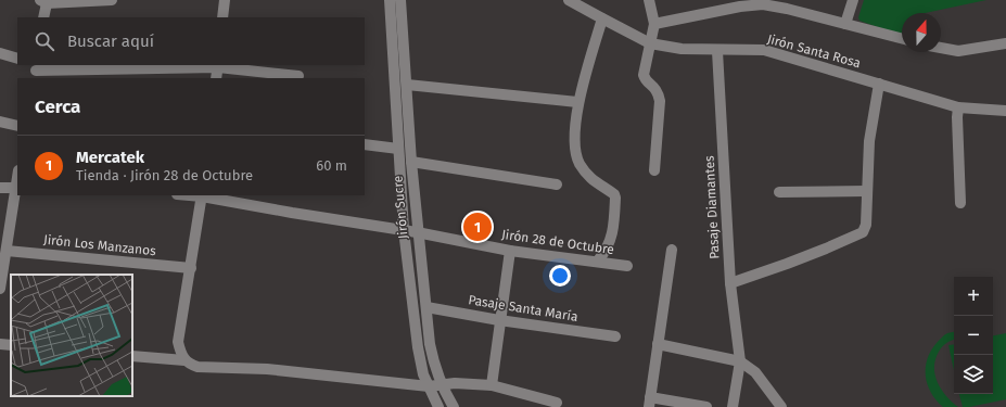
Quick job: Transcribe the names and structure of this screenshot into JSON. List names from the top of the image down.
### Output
{
  "streets": {
    "street": [
      "Jirón Santa Rosa",
      "Jirón Sucre",
      "Pasaje Diamantes",
      "Jirón 28 de Octubre",
      "Jirón Los Manzanos",
      "Pasaje Santa María"
    ]
  },
  "crossings": [
    ["Jirón Santa Rosa", "Pasaje Diamantes"],
    ["Jirón Sucre", "Jirón 28 de Octubre"],
    ["Jirón Sucre", "Pasaje Santa María"]
  ],
  "north": "top",
  "page": {
    "search": "Buscar aquí",
    "heading": "Cerca",
    "list": [
      {
        "mark": "1",
        "name": "Mercatek",
        "note": "Tienda · Jirón 28 de Octubre",
        "value": "60 m"
      }
    ],
    "pins": "1",
    "map_buttons": ["+", "−"]
  }
}
